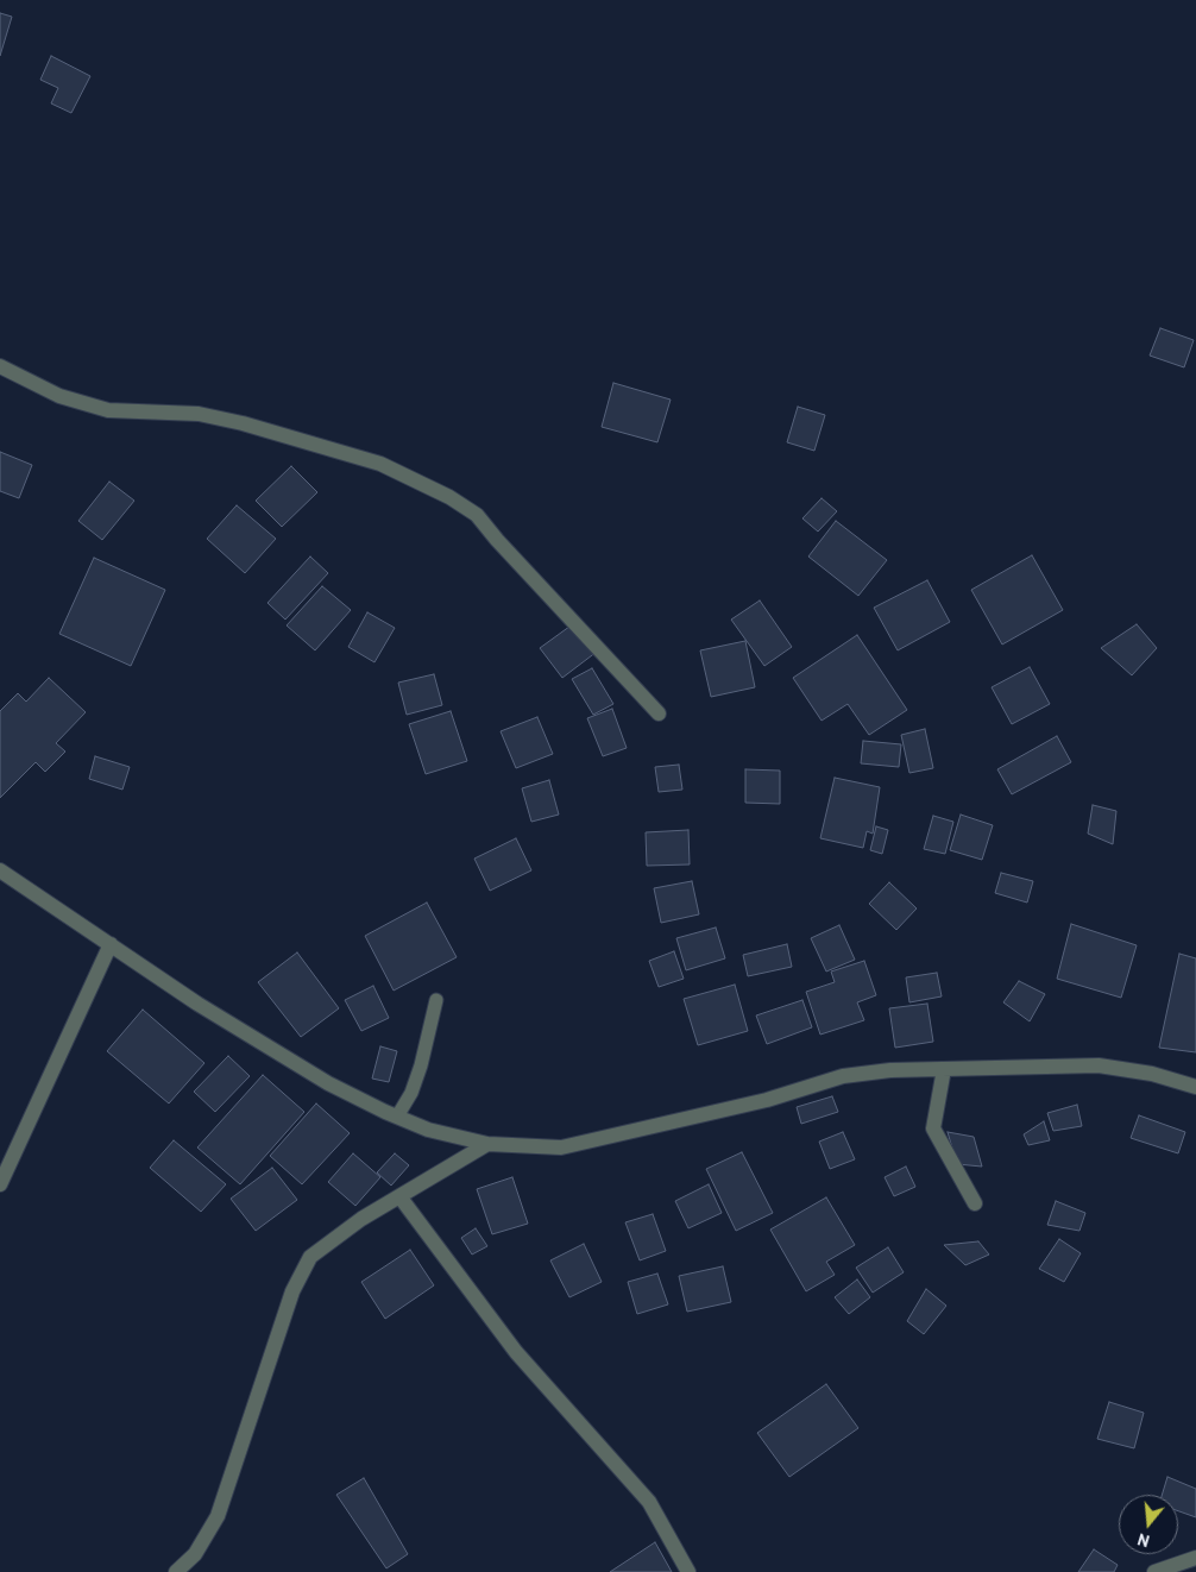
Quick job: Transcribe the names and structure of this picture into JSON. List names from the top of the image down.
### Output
{
  "north": "bottom"
}
